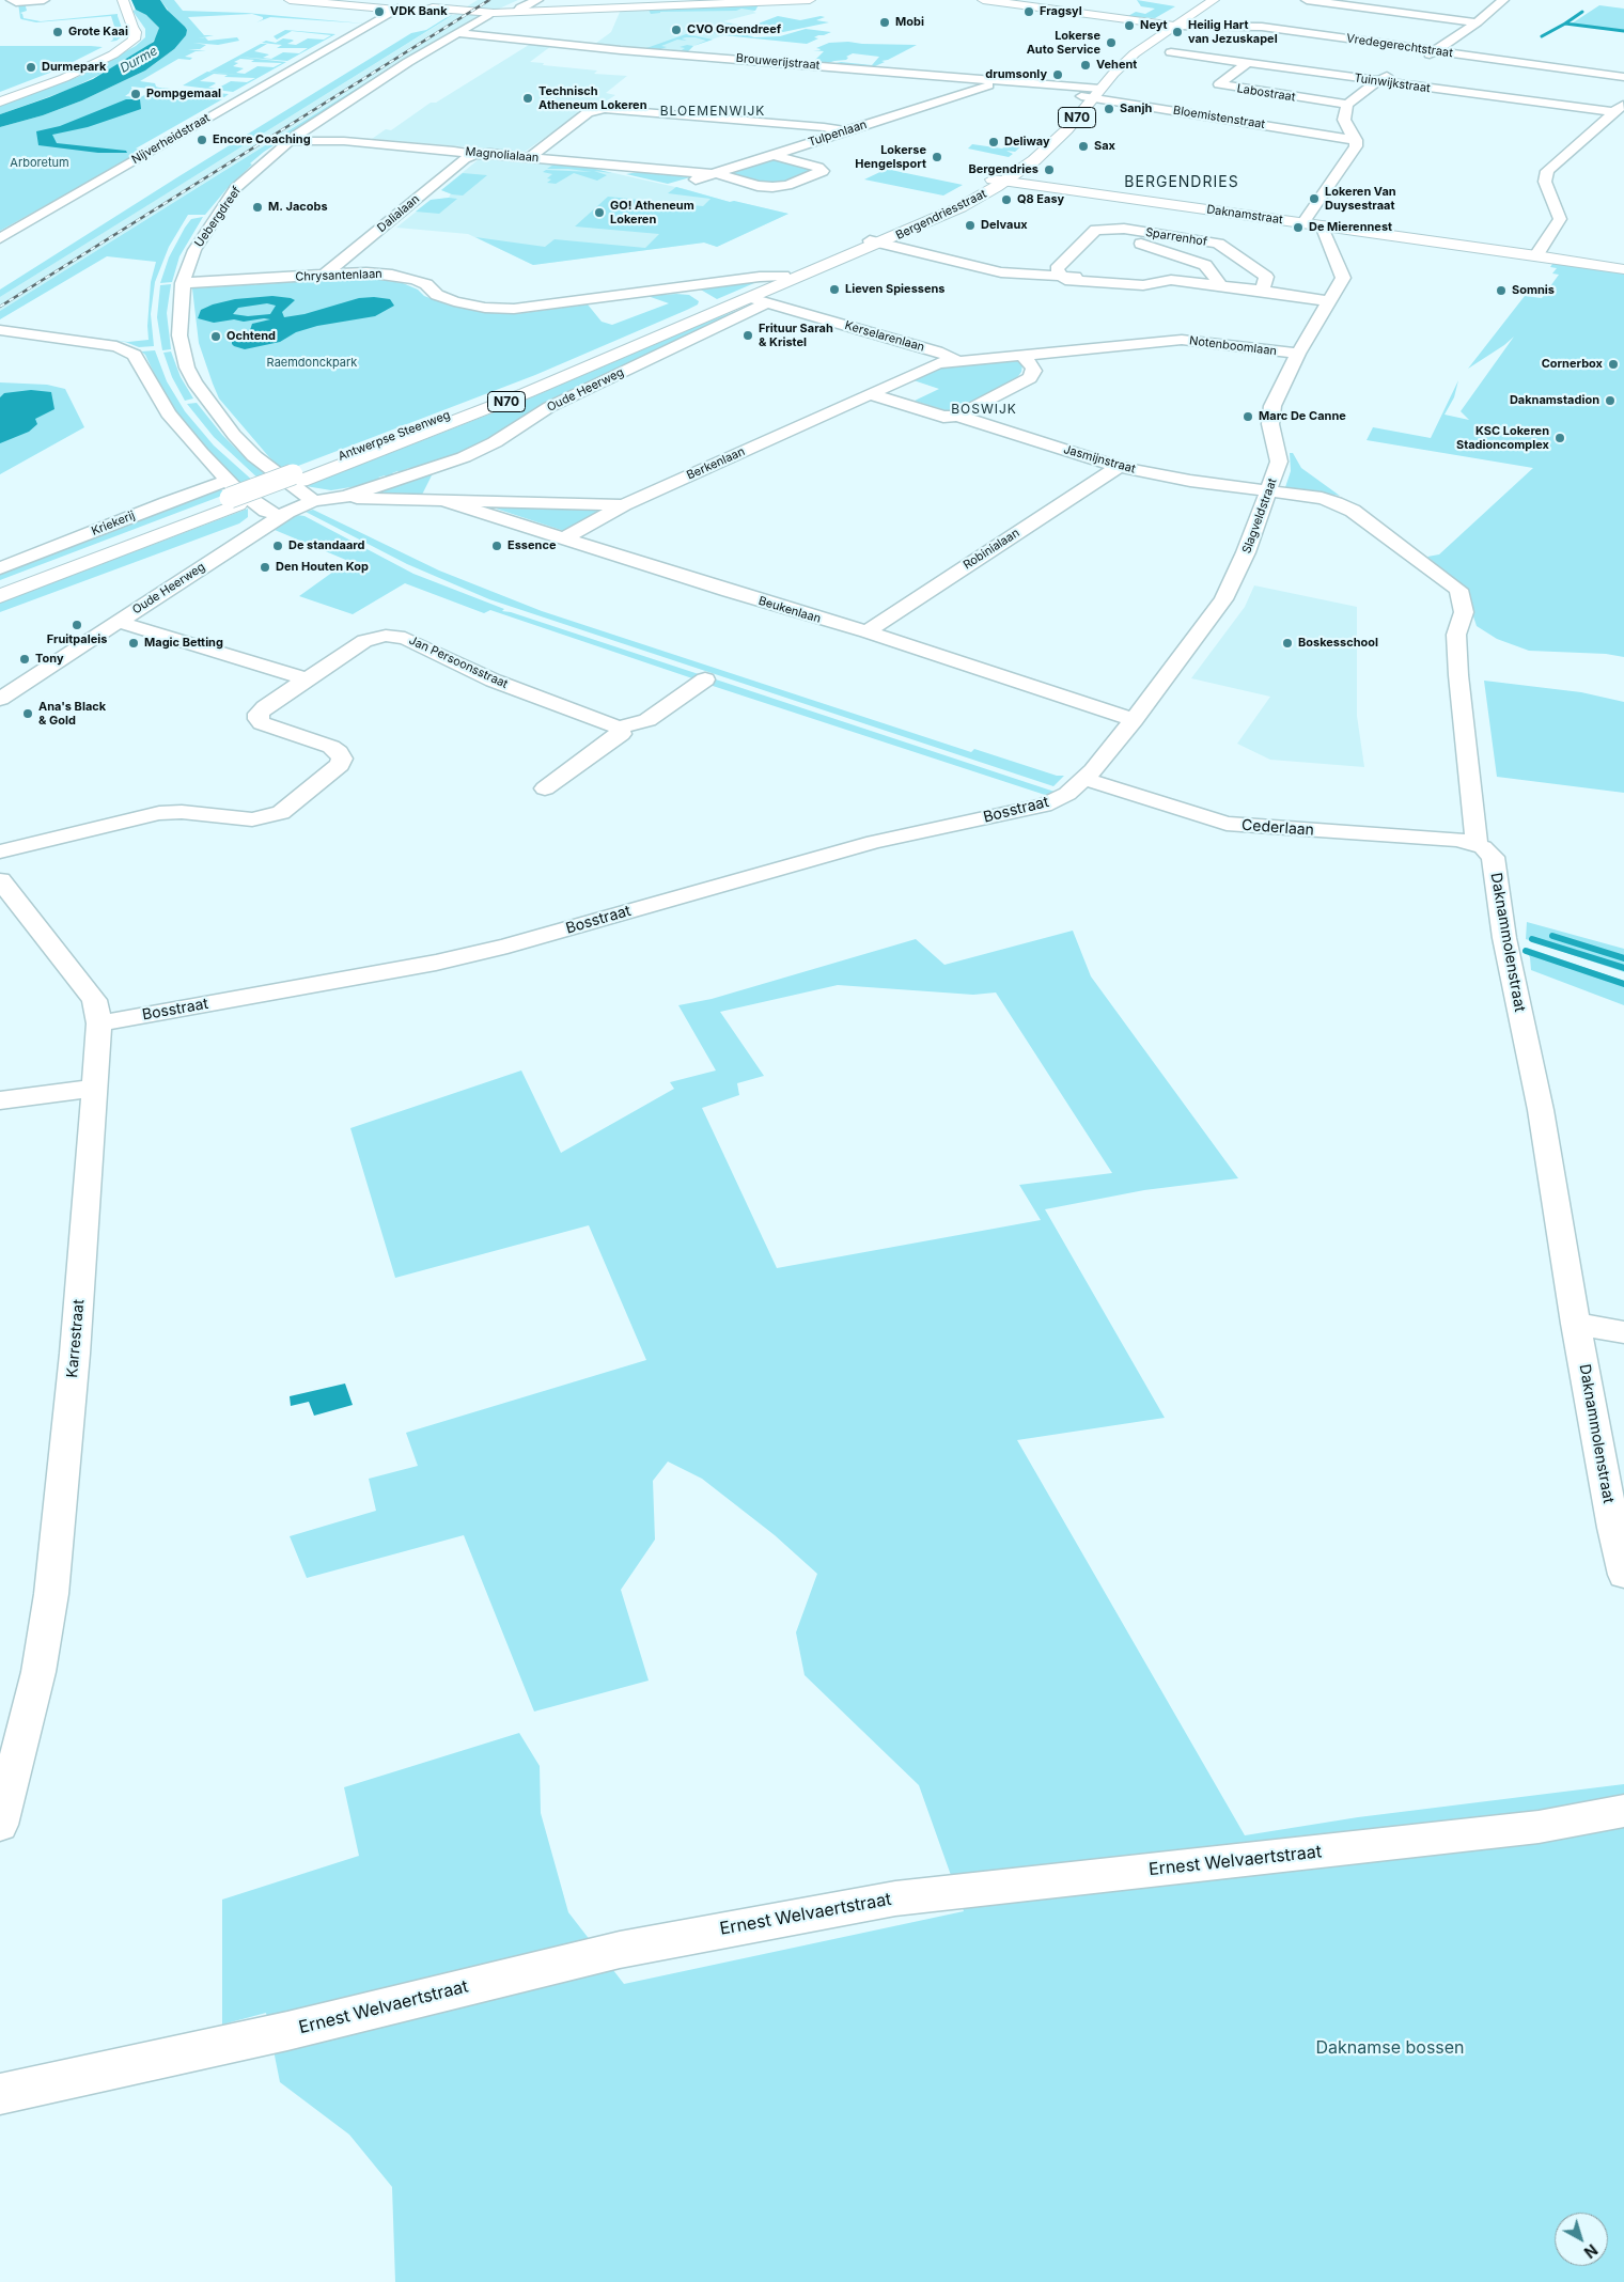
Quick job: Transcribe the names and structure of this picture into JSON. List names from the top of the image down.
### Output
{
  "streets": {
    "main road": [
      "N70",
      "Bergendriesstraat",
      "Daknamstraat",
      "Antwerpse Steenweg"
    ],
    "street": [
      "Vredegerechtstraat",
      "Brouwerijstraat",
      "Tuinwijkstraat",
      "Labostraat",
      "Bloemistenstraat",
      "Tulpenlaan",
      "Nijverheidstraat",
      "Magnolialaan",
      "Dalialaan",
      "Uebergdreef",
      "Sparrenhof",
      "Chrysantenlaan",
      "Kerselarenlaan",
      "Notenboomlaan",
      "Oude Heerweg",
      "Jasmijnstraat",
      "Berkenlaan",
      "Slagveldstraat",
      "Kriekerij",
      "Robinialaan",
      "Beukenlaan",
      "Jan Persoonsstraat",
      "Bosstraat",
      "Cederlaan",
      "Daknammolenstraat",
      "Karrestraat",
      "Ernest Welvaertstraat"
    ]
  },
  "crossings": [
    ["Vredegerechtstraat", "N70"],
    ["Vredegerechtstraat", "Bergendriesstraat"],
    ["Brouwerijstraat", "Bloemistenstraat"],
    ["Brouwerijstraat", "Tulpenlaan"],
    ["Brouwerijstraat", "Bergendriesstraat"],
    ["Brouwerijstraat", "Uebergdreef"],
    ["Tuinwijkstraat", "Labostraat"],
    ["N70", "Bergendriesstraat"],
    ["Bloemistenstraat", "Bergendriesstraat"],
    ["Tulpenlaan", "Magnolialaan"],
    ["Magnolialaan", "Dalialaan"],
    ["Magnolialaan", "Uebergdreef"],
    ["Dalialaan", "Chrysantenlaan"],
    ["Bergendriesstraat", "Daknamstraat"],
    ["Bergendriesstraat", "Chrysantenlaan"],
    ["Bergendriesstraat", "Kerselarenlaan"],
    ["Bergendriesstraat", "Oude Heerweg"],
    ["Bergendriesstraat", "Antwerpse Steenweg"],
    ["Daknamstraat", "Slagveldstraat"],
    ["Uebergdreef", "Chrysantenlaan"],
    ["Uebergdreef", "Oude Heerweg"],
    ["Chrysantenlaan", "Antwerpse Steenweg"],
    ["Kerselarenlaan", "Notenboomlaan"],
    ["Kerselarenlaan", "Oude Heerweg"],
    ["Kerselarenlaan", "Antwerpse Steenweg"],
    ["Kerselarenlaan", "Berkenlaan"],
    ["Notenboomlaan", "Berkenlaan"],
    ["Notenboomlaan", "Slagveldstraat"],
    ["Oude Heerweg", "Antwerpse Steenweg"],
    ["Oude Heerweg", "Beukenlaan"],
    ["Antwerpse Steenweg", "Kriekerij"],
    ["Jasmijnstraat", "Berkenlaan"],
    ["Jasmijnstraat", "Slagveldstraat"],
    ["Jasmijnstraat", "Robinialaan"],
    ["Jasmijnstraat", "Cederlaan"],
    ["Jasmijnstraat", "Daknammolenstraat"],
    ["Berkenlaan", "Beukenlaan"],
    ["Slagveldstraat", "Beukenlaan"],
    ["Slagveldstraat", "Bosstraat"],
    ["Slagveldstraat", "Cederlaan"],
    ["Robinialaan", "Beukenlaan"],
    ["Bosstraat", "Cederlaan"],
    ["Bosstraat", "Karrestraat"],
    ["Cederlaan", "Daknammolenstraat"]
  ],
  "districts": ["BLOEMENWIJK", "BERGENDRIES", "BOSWIJK"],
  "water": ["Durme"],
  "parks": ["Arboretum", "Raemdonckpark", "Daknamse bossen"],
  "places": [
    "VDK Bank",
    "Fragsyl",
    "Mobi",
    "Neyt",
    "CVO Groendreef",
    "Grote Kaai",
    "Heilig Hart van Jezuskapel",
    "Lokerse Auto Service",
    "Vehent",
    "Durmepark",
    "drumsonly",
    "Pompgemaal",
    "Technisch Atheneum Lokeren",
    "Sanjh",
    "Encore Coaching",
    "Deliway",
    "Sax",
    "Lokerse Hengelsport",
    "Bergendries",
    "Lokeren Van Duysestraat",
    "Q8 Easy",
    "M. Jacobs",
    "GO! Atheneum Lokeren",
    "Delvaux",
    "De Mierennest",
    "Lieven Spiessens",
    "Somnis",
    "Frituur Sarah & Kristel",
    "Ochtend",
    "Cornerbox",
    "Daknamstadion",
    "Marc De Canne",
    "KSC Lokeren Stadioncomplex",
    "De standaard",
    "Essence",
    "Den Houten Kop",
    "Fruitpaleis",
    "Magic Betting",
    "Boskesschool",
    "Tony",
    "Ana's Black & Gold"
  ],
  "north": "bottom right"
}
